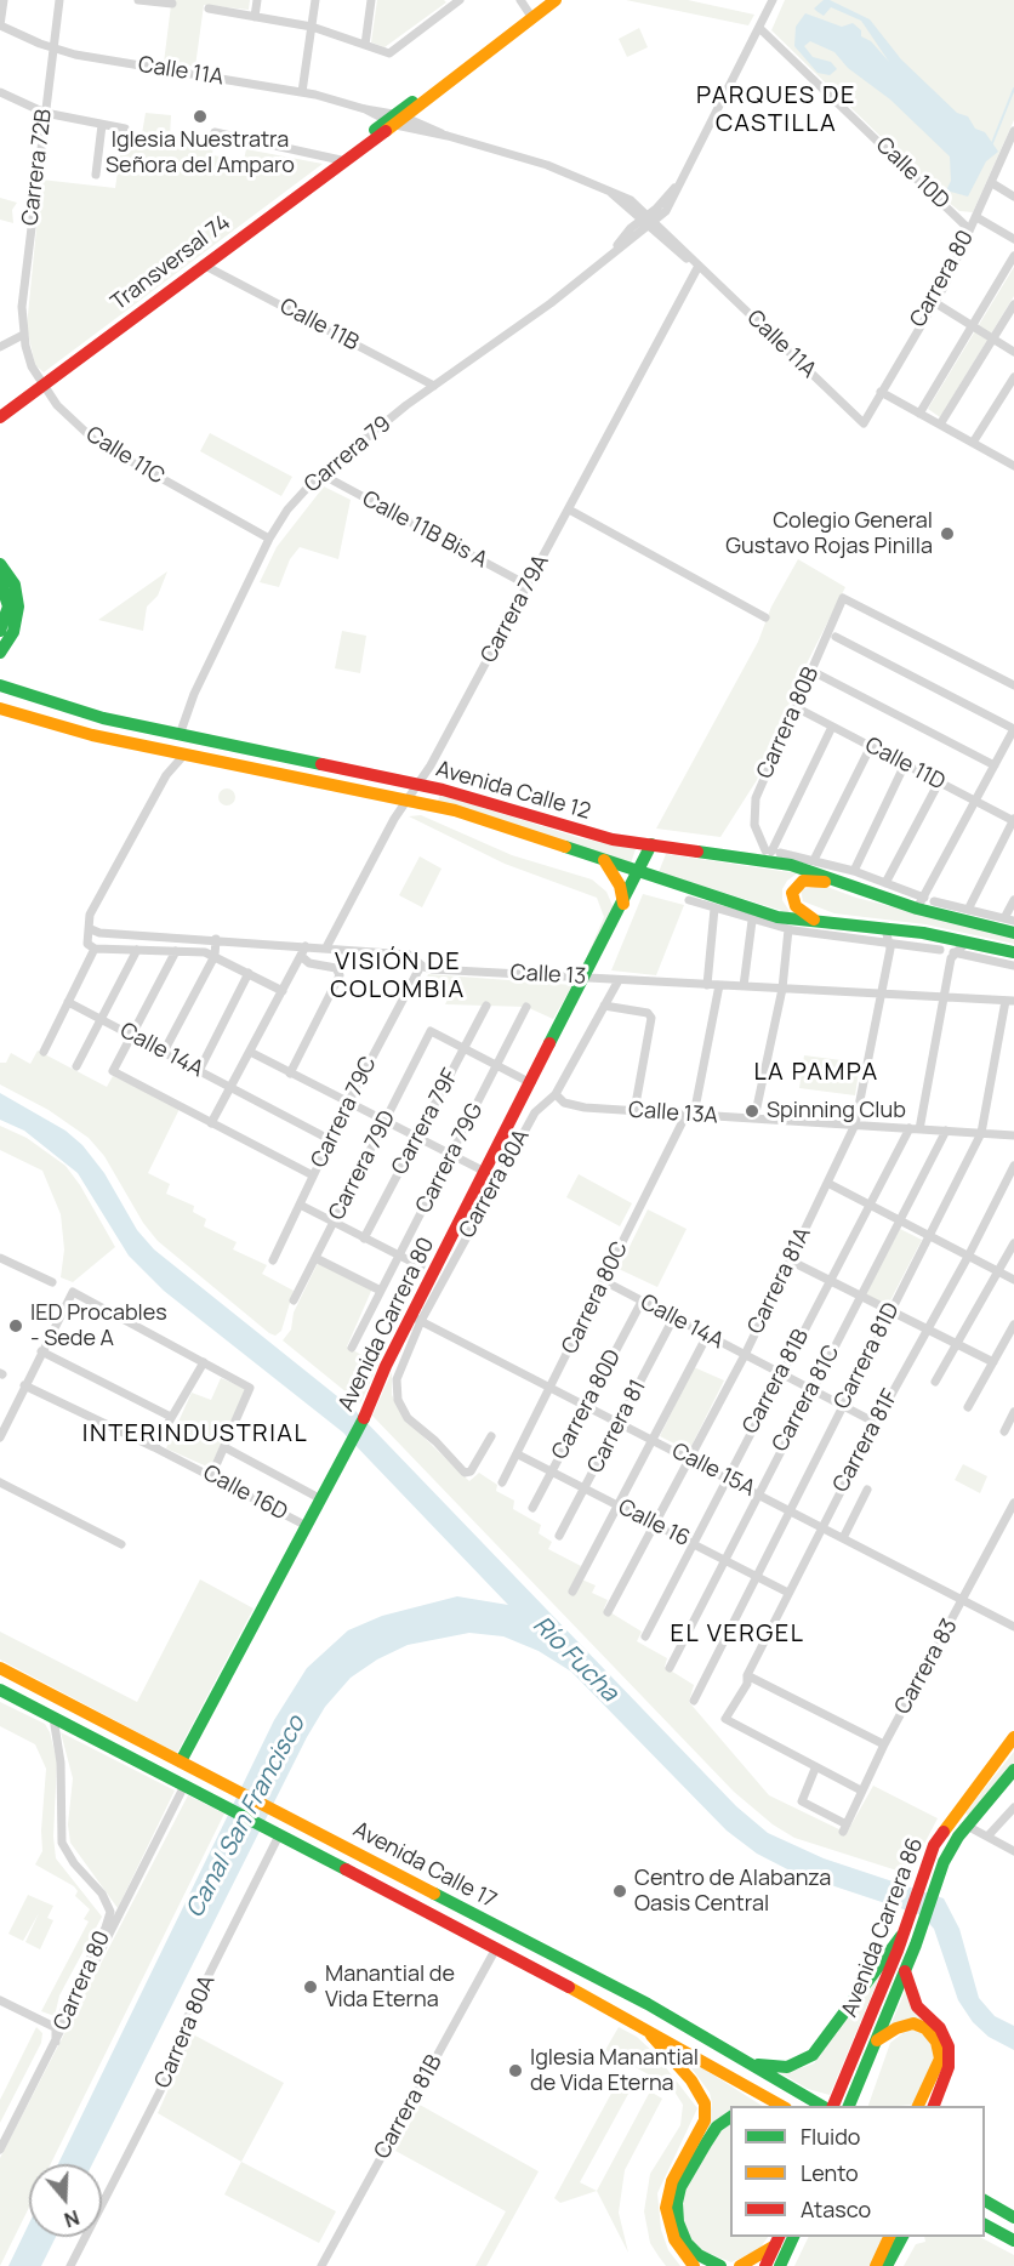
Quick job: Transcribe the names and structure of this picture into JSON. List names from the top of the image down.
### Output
{
  "streets": {
    "main road": [
      "Transversal 74",
      "Avenida Calle 12",
      "Avenida Carrera 80",
      "Avenida Calle 17",
      "Avenida Carrera 86"
    ],
    "street": [
      "Calle 11A",
      "Carrera 72B",
      "Calle 10D",
      "Carrera 80",
      "Calle 11B",
      "Carrera 79",
      "Calle 11C",
      "Calle 11B Bis A",
      "Carrera 79A",
      "Carrera 80B",
      "Calle 11D",
      "Calle 13",
      "Calle 14A",
      "Carrera 79C",
      "Calle 13A",
      "Carrera 79F",
      "Carrera 79G",
      "Carrera 79D",
      "Carrera 80A",
      "Carrera 81A",
      "Carrera 80C",
      "Carrera 81D",
      "Carrera 81B",
      "Carrera 81C",
      "Carrera 80D",
      "Carrera 81",
      "Carrera 81F",
      "Calle 15A",
      "Calle 16D",
      "Calle 16",
      "Carrera 83"
    ]
  },
  "crossings": [
    ["Calle 11A", "Carrera 72B"],
    ["Calle 11A", "Transversal 74"],
    ["Calle 11A", "Carrera 80"],
    ["Calle 11A", "Carrera 79"],
    ["Calle 11A", "Carrera 79A"],
    ["Carrera 72B", "Calle 11C"],
    ["Calle 10D", "Carrera 80"],
    ["Calle 10D", "Carrera 79"],
    ["Transversal 74", "Calle 11B"],
    ["Transversal 74", "Calle 11C"],
    ["Carrera 80", "Avenida Calle 17"],
    ["Calle 11B", "Carrera 79"],
    ["Carrera 79", "Calle 11C"],
    ["Carrera 79", "Calle 11B Bis A"],
    ["Carrera 79", "Avenida Calle 12"],
    ["Calle 11B Bis A", "Carrera 79A"],
    ["Carrera 79A", "Avenida Calle 12"],
    ["Carrera 79A", "Calle 13"],
    ["Carrera 80B", "Calle 11D"],
    ["Avenida Calle 12", "Carrera 81A"],
    ["Avenida Calle 12", "Avenida Carrera 80"],
    ["Calle 13", "Carrera 79C"],
    ["Calle 13", "Carrera 80A"],
    ["Calle 13", "Carrera 81A"],
    ["Calle 13", "Carrera 80C"],
    ["Calle 13", "Avenida Carrera 80"],
    ["Calle 13", "Carrera 81D"],
    ["Calle 13", "Carrera 81B"],
    ["Calle 14A", "Carrera 79C"],
    ["Calle 14A", "Carrera 81A"],
    ["Calle 14A", "Carrera 80C"],
    ["Calle 14A", "Carrera 81D"],
    ["Calle 14A", "Carrera 81B"],
    ["Calle 14A", "Carrera 81C"],
    ["Calle 14A", "Carrera 80D"],
    ["Calle 14A", "Carrera 81"],
    ["Calle 14A", "Carrera 81F"],
    ["Calle 13A", "Carrera 80A"],
    ["Calle 13A", "Carrera 81A"],
    ["Calle 13A", "Carrera 80C"],
    ["Calle 13A", "Carrera 81D"],
    ["Calle 13A", "Carrera 81B"],
    ["Calle 13A", "Carrera 81C"],
    ["Carrera 79F", "Carrera 79D"],
    ["Carrera 80A", "Avenida Carrera 80"],
    ["Carrera 80A", "Calle 15A"],
    ["Carrera 80A", "Avenida Calle 17"],
    ["Carrera 81A", "Calle 15A"],
    ["Carrera 81A", "Calle 16"],
    ["Carrera 80C", "Calle 15A"],
    ["Carrera 80C", "Calle 16"],
    ["Avenida Carrera 80", "Calle 15A"],
    ["Avenida Carrera 80", "Calle 16D"],
    ["Avenida Carrera 80", "Avenida Calle 17"],
    ["Carrera 81D", "Calle 15A"],
    ["Carrera 81D", "Calle 16"],
    ["Carrera 81B", "Calle 15A"],
    ["Carrera 81B", "Calle 16"],
    ["Carrera 81B", "Avenida Calle 17"],
    ["Carrera 81C", "Calle 15A"],
    ["Carrera 81C", "Calle 16"],
    ["Carrera 80D", "Calle 15A"],
    ["Carrera 80D", "Calle 16"],
    ["Carrera 81", "Calle 15A"],
    ["Carrera 81", "Calle 16"],
    ["Carrera 81F", "Calle 15A"],
    ["Carrera 81F", "Calle 16"],
    ["Carrera 81F", "Carrera 83"],
    ["Calle 15A", "Carrera 83"]
  ],
  "districts": [
    "PARQUES DE CASTILLA",
    "VISIÓN DE COLOMBIA",
    "LA PAMPA",
    "INTERINDUSTRIAL",
    "EL VERGEL"
  ],
  "water": ["Río Fucha", "Canal San Francisco"],
  "places": [
    "Iglesia Nuestratra Señora del Amparo",
    "Colegio General Gustavo Rojas Pinilla",
    "Spinning Club",
    "IED Procables - Sede A",
    "Centro de Alabanza Oasis Central",
    "Manantial de Vida Eterna",
    "Iglesia Manantial de Vida Eterna"
  ],
  "legend": ["Fluido", "Lento", "Atasco"],
  "north": "bottom"
}
